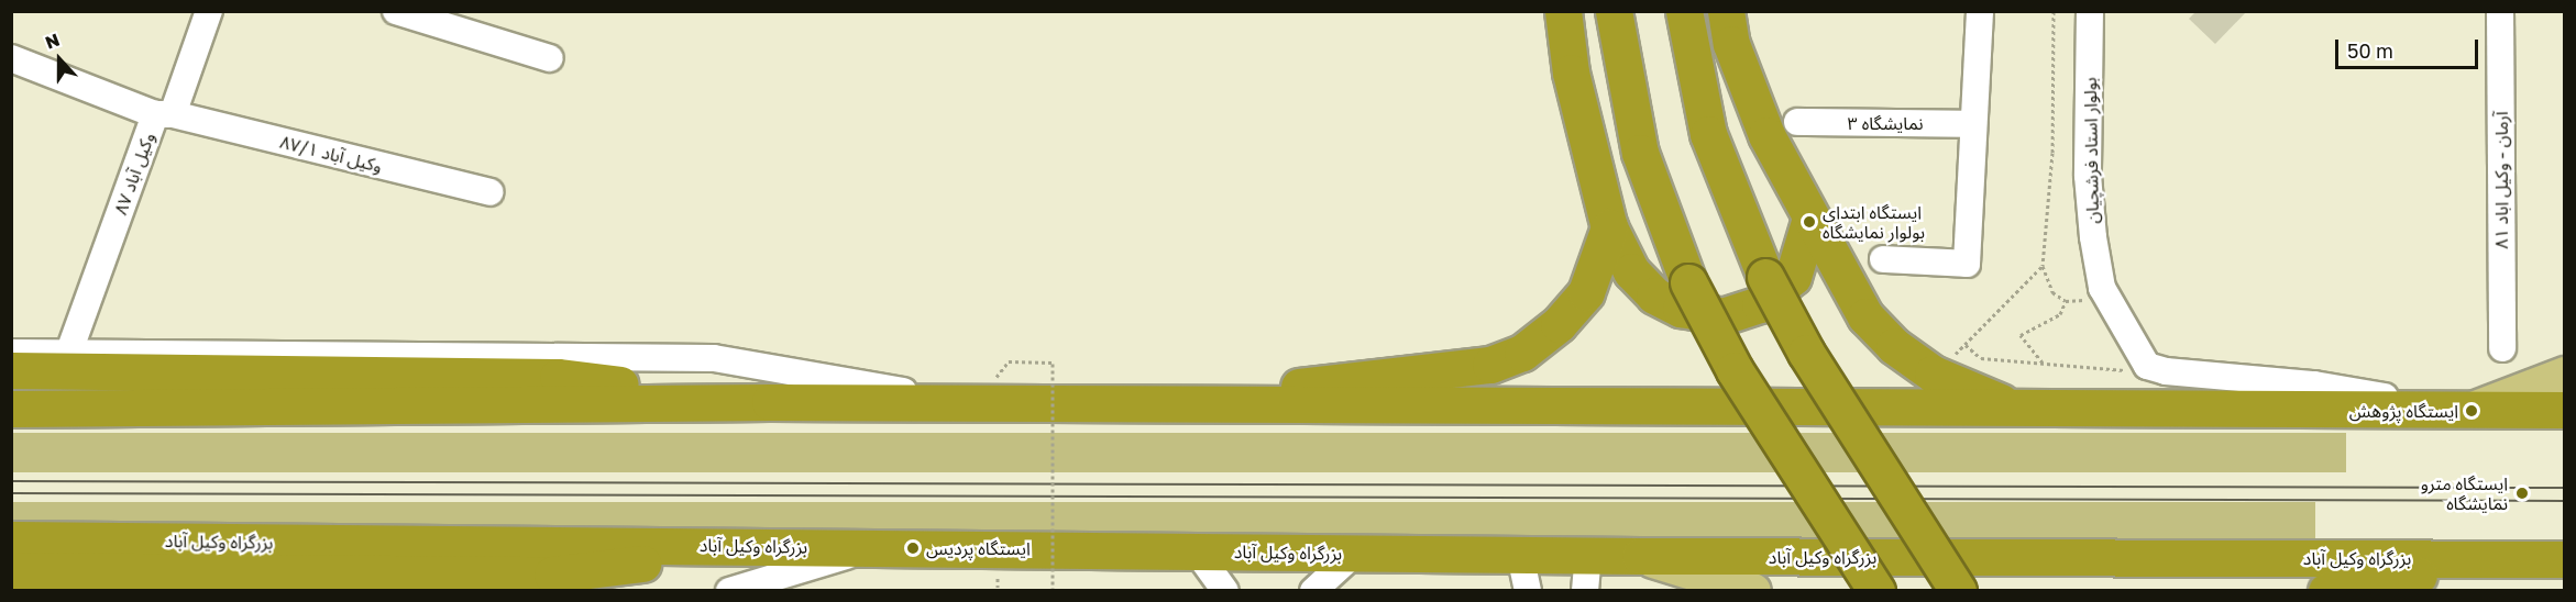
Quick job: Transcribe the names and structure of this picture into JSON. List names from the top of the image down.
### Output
{
  "streets": {
    "highway": ["بزرگراه وکیل آباد"],
    "street": [
      "نمایشگاه ۳",
      "بولوار استاد فرشچیان",
      "وکیل آباد ۸۷/۱",
      "وکیل آباد ۸۷",
      "آرمان - وکیل اباد ۸۱"
    ]
  },
  "crossings": [
    ["وکیل آباد ۸۷/۱", "وکیل آباد ۸۷"]
  ],
  "places": [
    "ایستگاه ابتدای بولوار نمایشگاه",
    "ایستگاه پژوهش",
    "ایستگاه مترو نمایشگاه",
    "ایستگاه پردیس"
  ],
  "scale_bar": "50 m",
  "north": "top"
}
